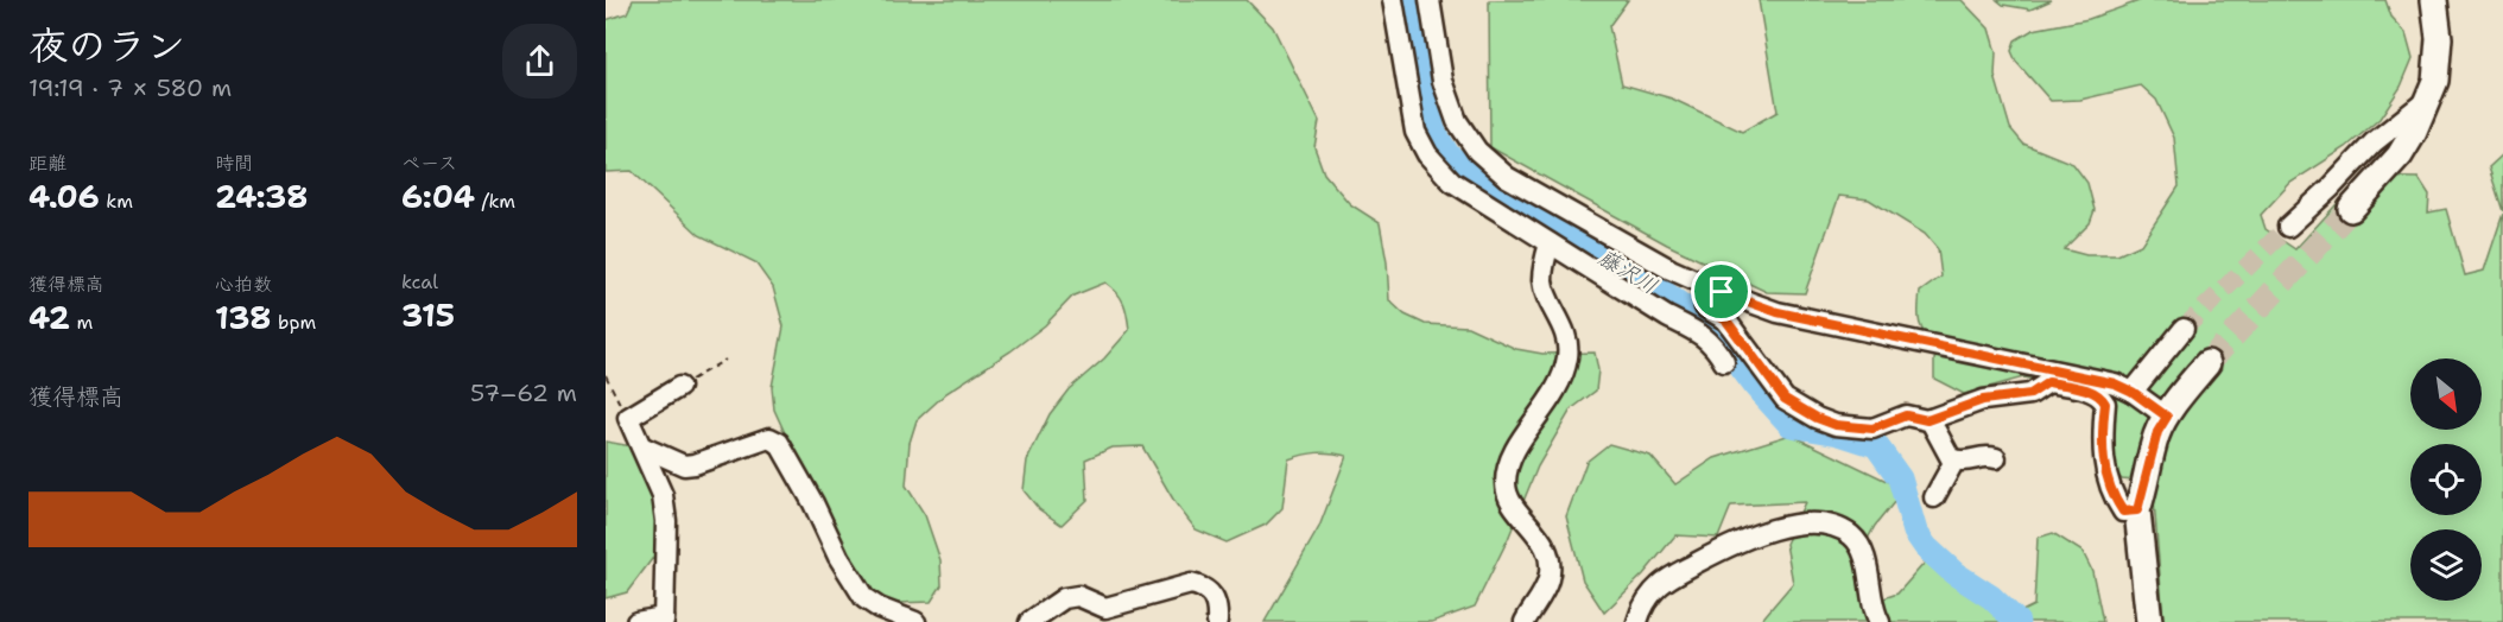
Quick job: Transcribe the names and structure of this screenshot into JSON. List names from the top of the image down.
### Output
{
  "water": ["藤沢川"],
  "north": "bottom right",
  "page": {
    "heading": ["夜のラン", "19:19 · 7 × 580 m"],
    "stats": [
      ["距離", "4.06 km"],
      ["時間", "24:38"],
      ["ペース", "6:04 /km"],
      ["獲得標高", "42 m"],
      ["心拍数", "138 bpm"],
      ["kcal", "315"]
    ],
    "chart": ["獲得標高", "57–62 m"]
  }
}
